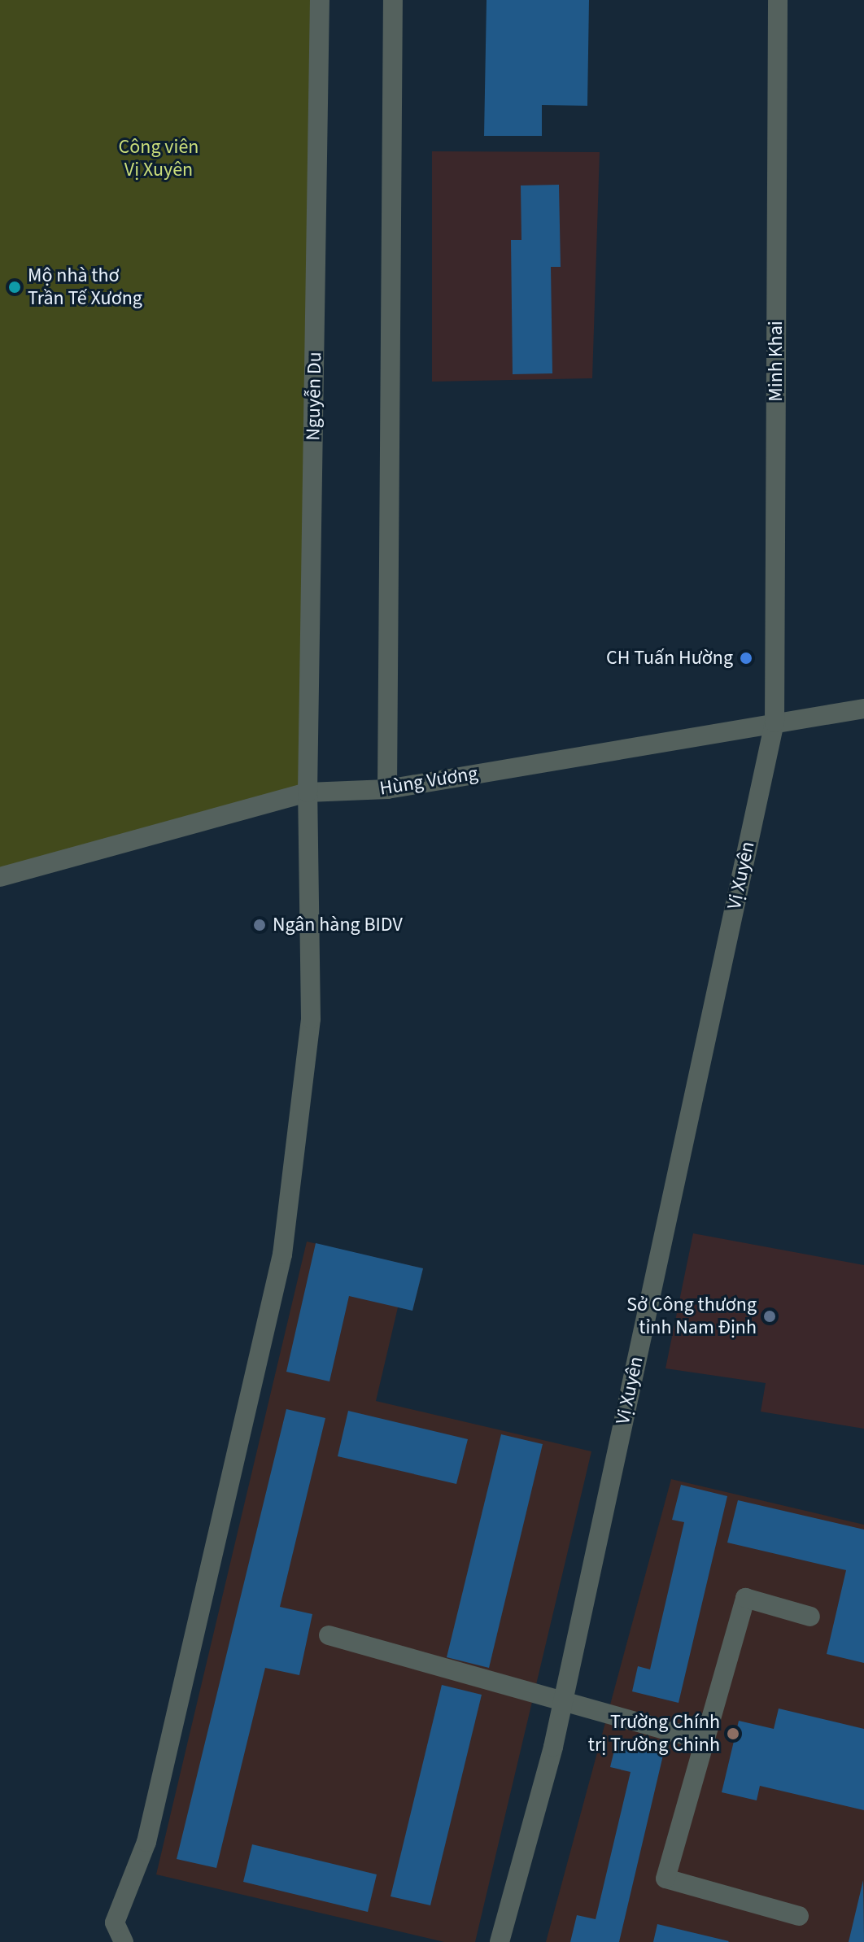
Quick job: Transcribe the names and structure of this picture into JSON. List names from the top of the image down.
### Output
{
  "streets": {
    "street": [
      "Minh Khai",
      "Nguyễn Du",
      "Hùng Vương",
      "Vị Xuyên"
    ]
  },
  "crossings": [
    ["Minh Khai", "Hùng Vương"],
    ["Minh Khai", "Vị Xuyên"],
    ["Nguyễn Du", "Hùng Vương"],
    ["Hùng Vương", "Vị Xuyên"]
  ],
  "parks": ["Công viên Vị Xuyên"],
  "places": [
    "Mộ nhà thơ Trần Tế Xương",
    "CH Tuấn Hường",
    "Ngân hàng BIDV",
    "Sở Công thương tỉnh Nam Định",
    "Trường Chính trị Trường Chinh"
  ]
}
